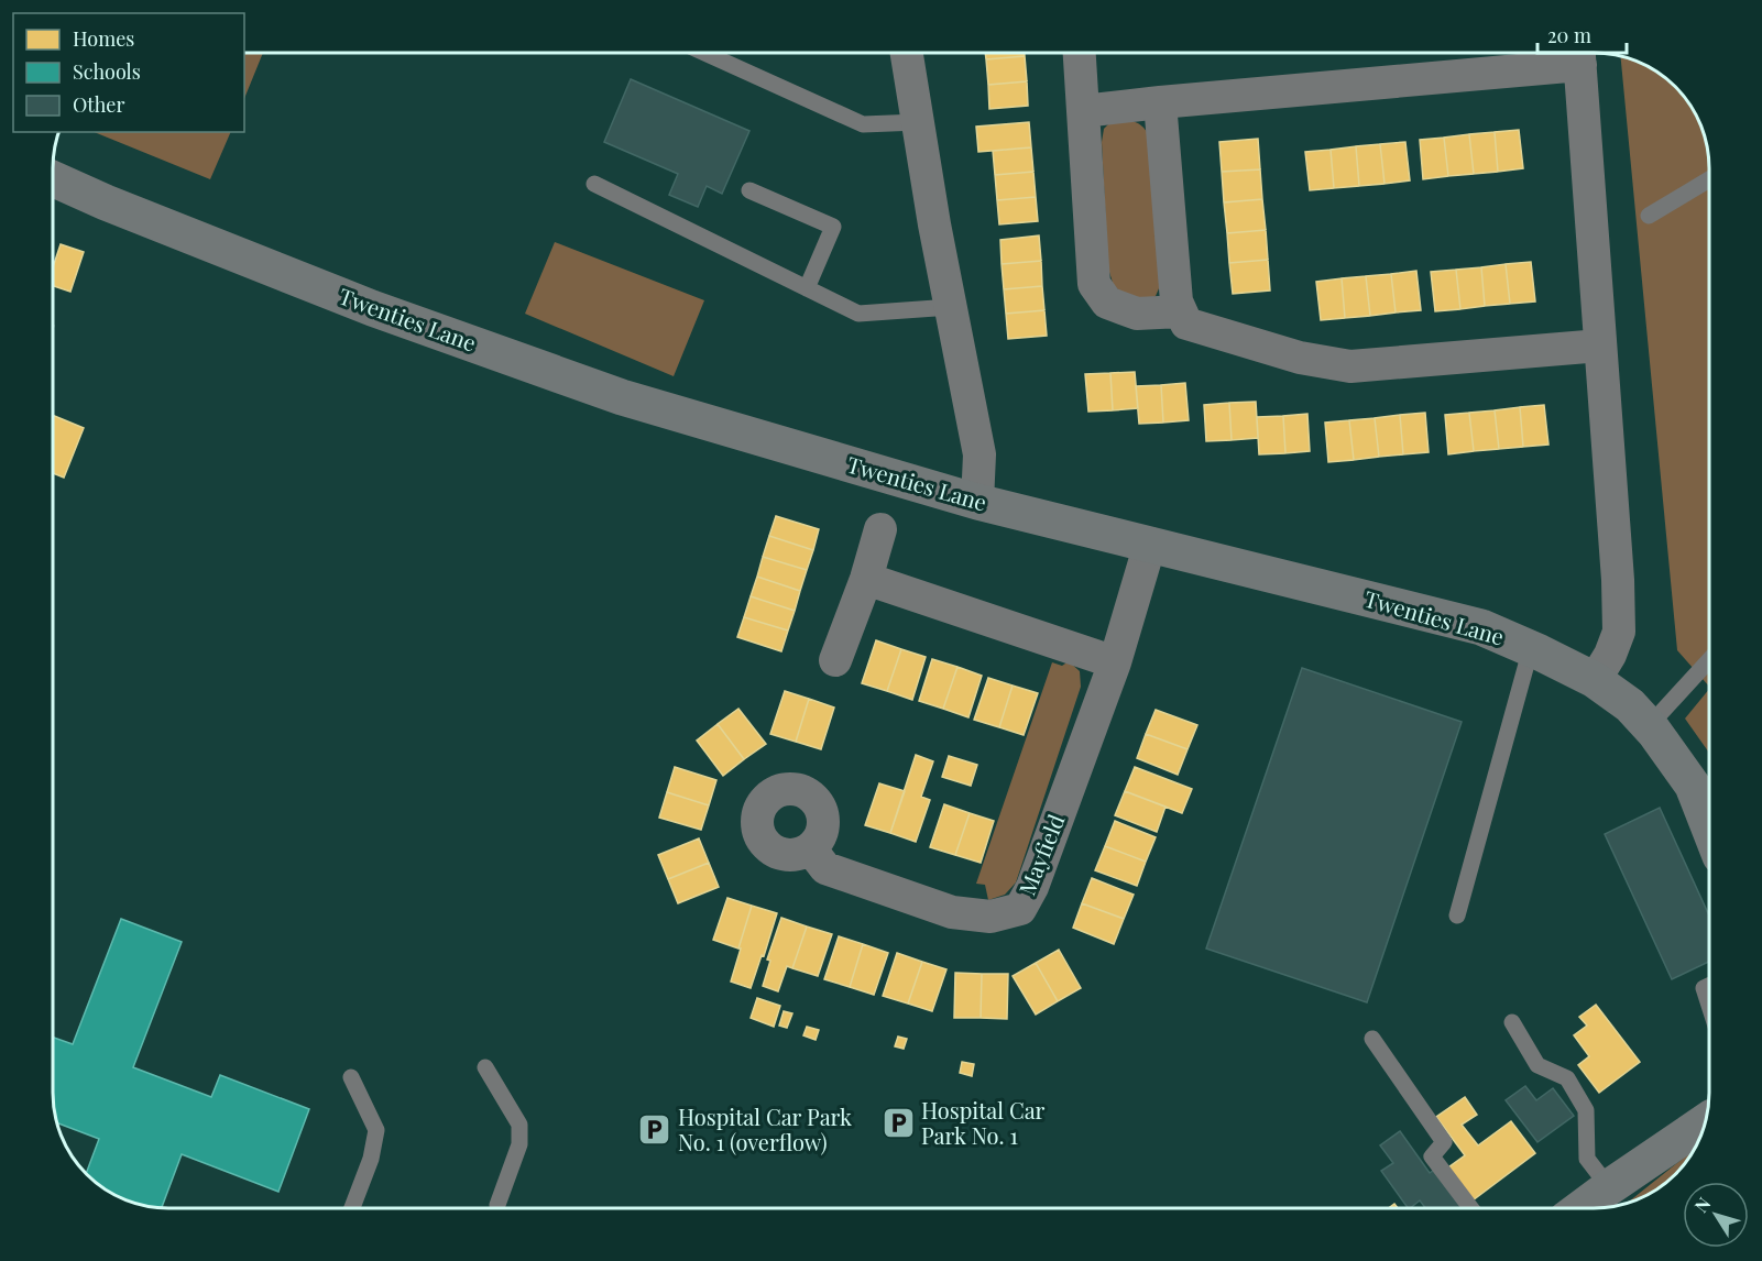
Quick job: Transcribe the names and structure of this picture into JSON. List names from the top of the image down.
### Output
{
  "streets": {
    "street": ["Twenties Lane", "Mayfield"]
  },
  "crossings": [
    ["Twenties Lane", "Mayfield"]
  ],
  "places": {
    "parking": ["Hospital Car Park No. 1", "Hospital Car Park No. 1 (overflow)"]
  },
  "legend": ["Homes", "Schools", "Other"],
  "scale_bar": "20 m",
  "north": "top left"
}
